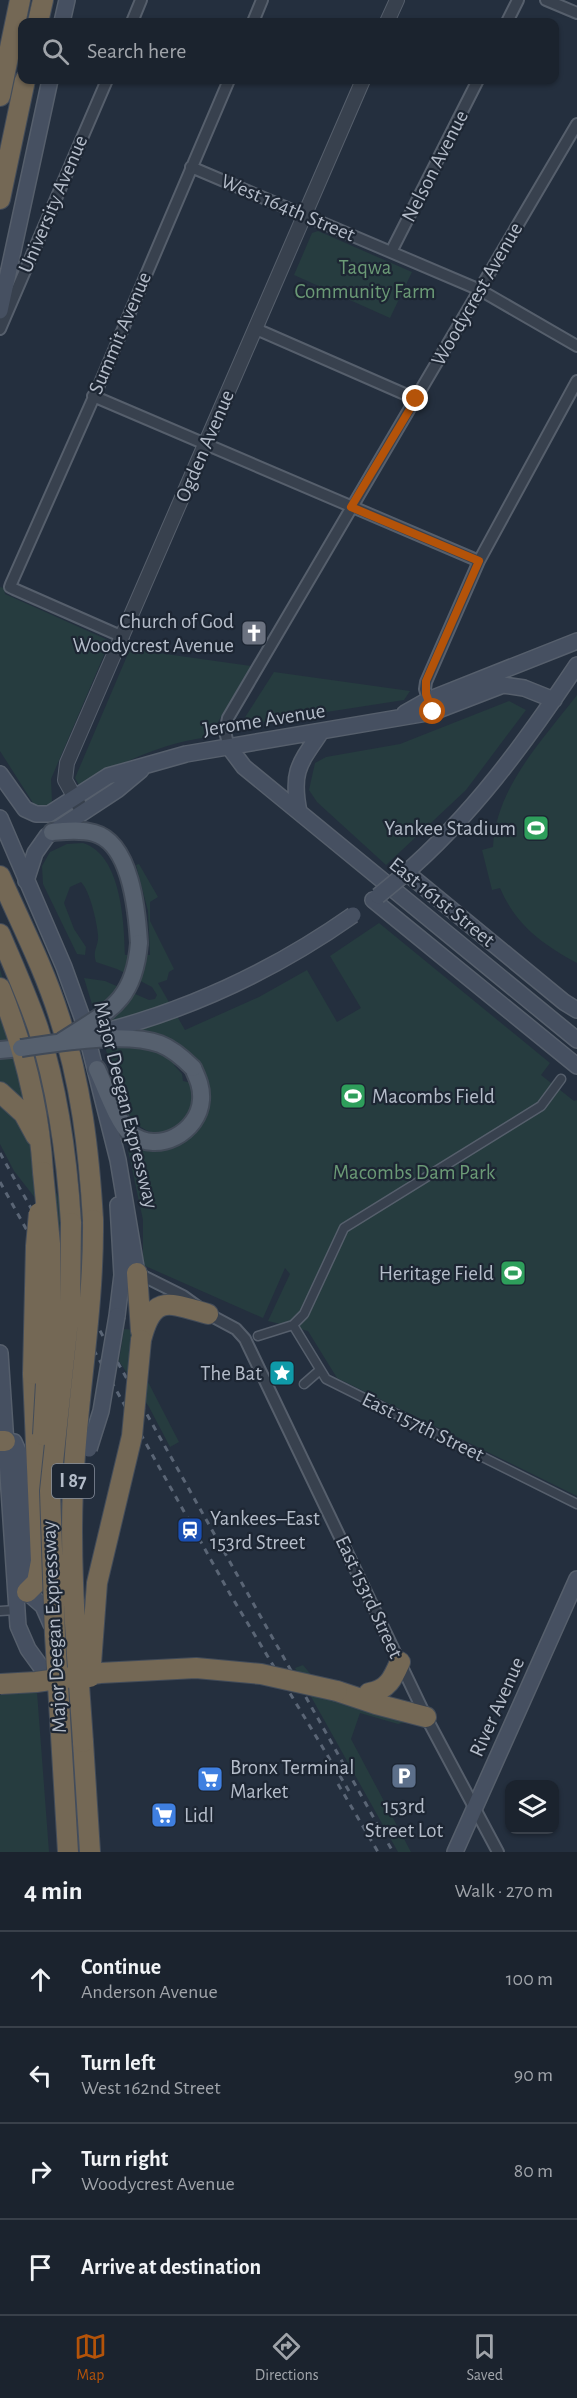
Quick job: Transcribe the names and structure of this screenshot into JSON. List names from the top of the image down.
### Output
{
  "streets": {
    "highway": ["Major Deegan Expressway", "I 87"],
    "main road": ["Jerome Avenue", "East 161st Street", "River Avenue"],
    "street": [
      "Nelson Avenue",
      "University Avenue",
      "West 164th Street",
      "Woodycrest Avenue",
      "Summit Avenue",
      "Ogden Avenue",
      "East 157th Street",
      "East 153rd Street"
    ]
  },
  "crossings": [
    ["Nelson Avenue", "West 164th Street"],
    ["West 164th Street", "Woodycrest Avenue"],
    ["West 164th Street", "Summit Avenue"],
    ["West 164th Street", "Ogden Avenue"],
    ["Woodycrest Avenue", "Jerome Avenue"],
    ["Woodycrest Avenue", "East 161st Street"],
    ["Summit Avenue", "Ogden Avenue"],
    ["Ogden Avenue", "Jerome Avenue"],
    ["Jerome Avenue", "East 161st Street"],
    ["East 153rd Street", "River Avenue"]
  ],
  "parks": ["Taqwa Community Farm", "Macombs Dam Park"],
  "places": {
    "church": ["Church of God Woodycrest Avenue"],
    "sports": ["Yankee Stadium", "Macombs Field", "Heritage Field"],
    "place": ["The Bat"],
    "station": ["Yankees–East 153rd Street"],
    "parking": ["153rd Street Lot"],
    "supermarket": ["Bronx Terminal Market", "Lidl"]
  },
  "page": {
    "search": "Search here",
    "heading": ["4 min", "Walk · 270 m"],
    "list": [
      ["Continue", "Anderson Avenue", "100 m"],
      ["Turn left", "West 162nd Street", "90 m"],
      ["Turn right", "Woodycrest Avenue", "80 m"],
      "Arrive at destination"
    ],
    "nav": ["Map", "Directions", "Saved"]
  }
}
